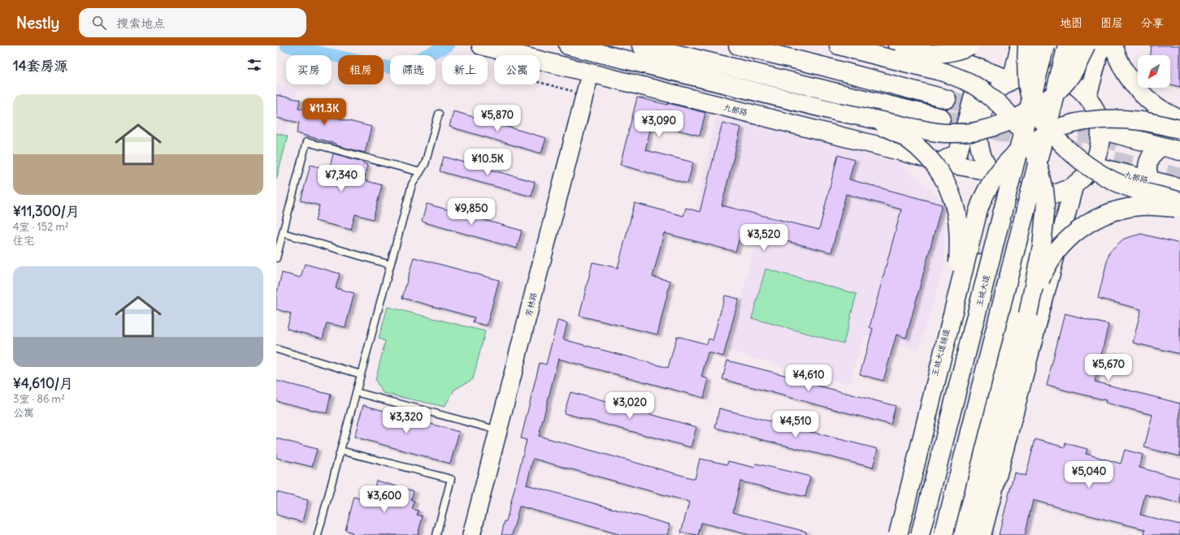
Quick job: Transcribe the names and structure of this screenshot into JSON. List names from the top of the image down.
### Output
{
  "streets": {
    "main road": ["九都路", "王城大道", "王城大道辅道"],
    "street": ["芳林路"]
  },
  "crossings": [
    ["九都路", "王城大道"],
    ["九都路", "芳林路"],
    ["九都路", "王城大道辅道"],
    ["王城大道", "王城大道辅道"]
  ],
  "north": "bottom left",
  "page": {
    "header": "Nestly",
    "search": "搜索地点",
    "nav": ["地图", "图层", "分享"],
    "heading": "14套房源",
    "chip": [
      "买房",
      "租房",
      "筛选",
      "新上",
      "公寓"
    ],
    "list": [
      {
        "name": "¥11,300/月",
        "note": "4室 · 152 m² · 住宅"
      },
      {
        "name": "¥4,610/月",
        "note": "3室 · 86 m² · 公寓"
      }
    ],
    "price": [
      "¥11.3K",
      "¥5,870",
      "¥3,090",
      "¥10.5K",
      "¥7,340",
      "¥9,850",
      "¥3,520",
      "¥5,670",
      "¥4,610",
      "¥3,020",
      "¥3,320",
      "¥4,510",
      "¥5,040",
      "¥3,600"
    ]
  }
}
